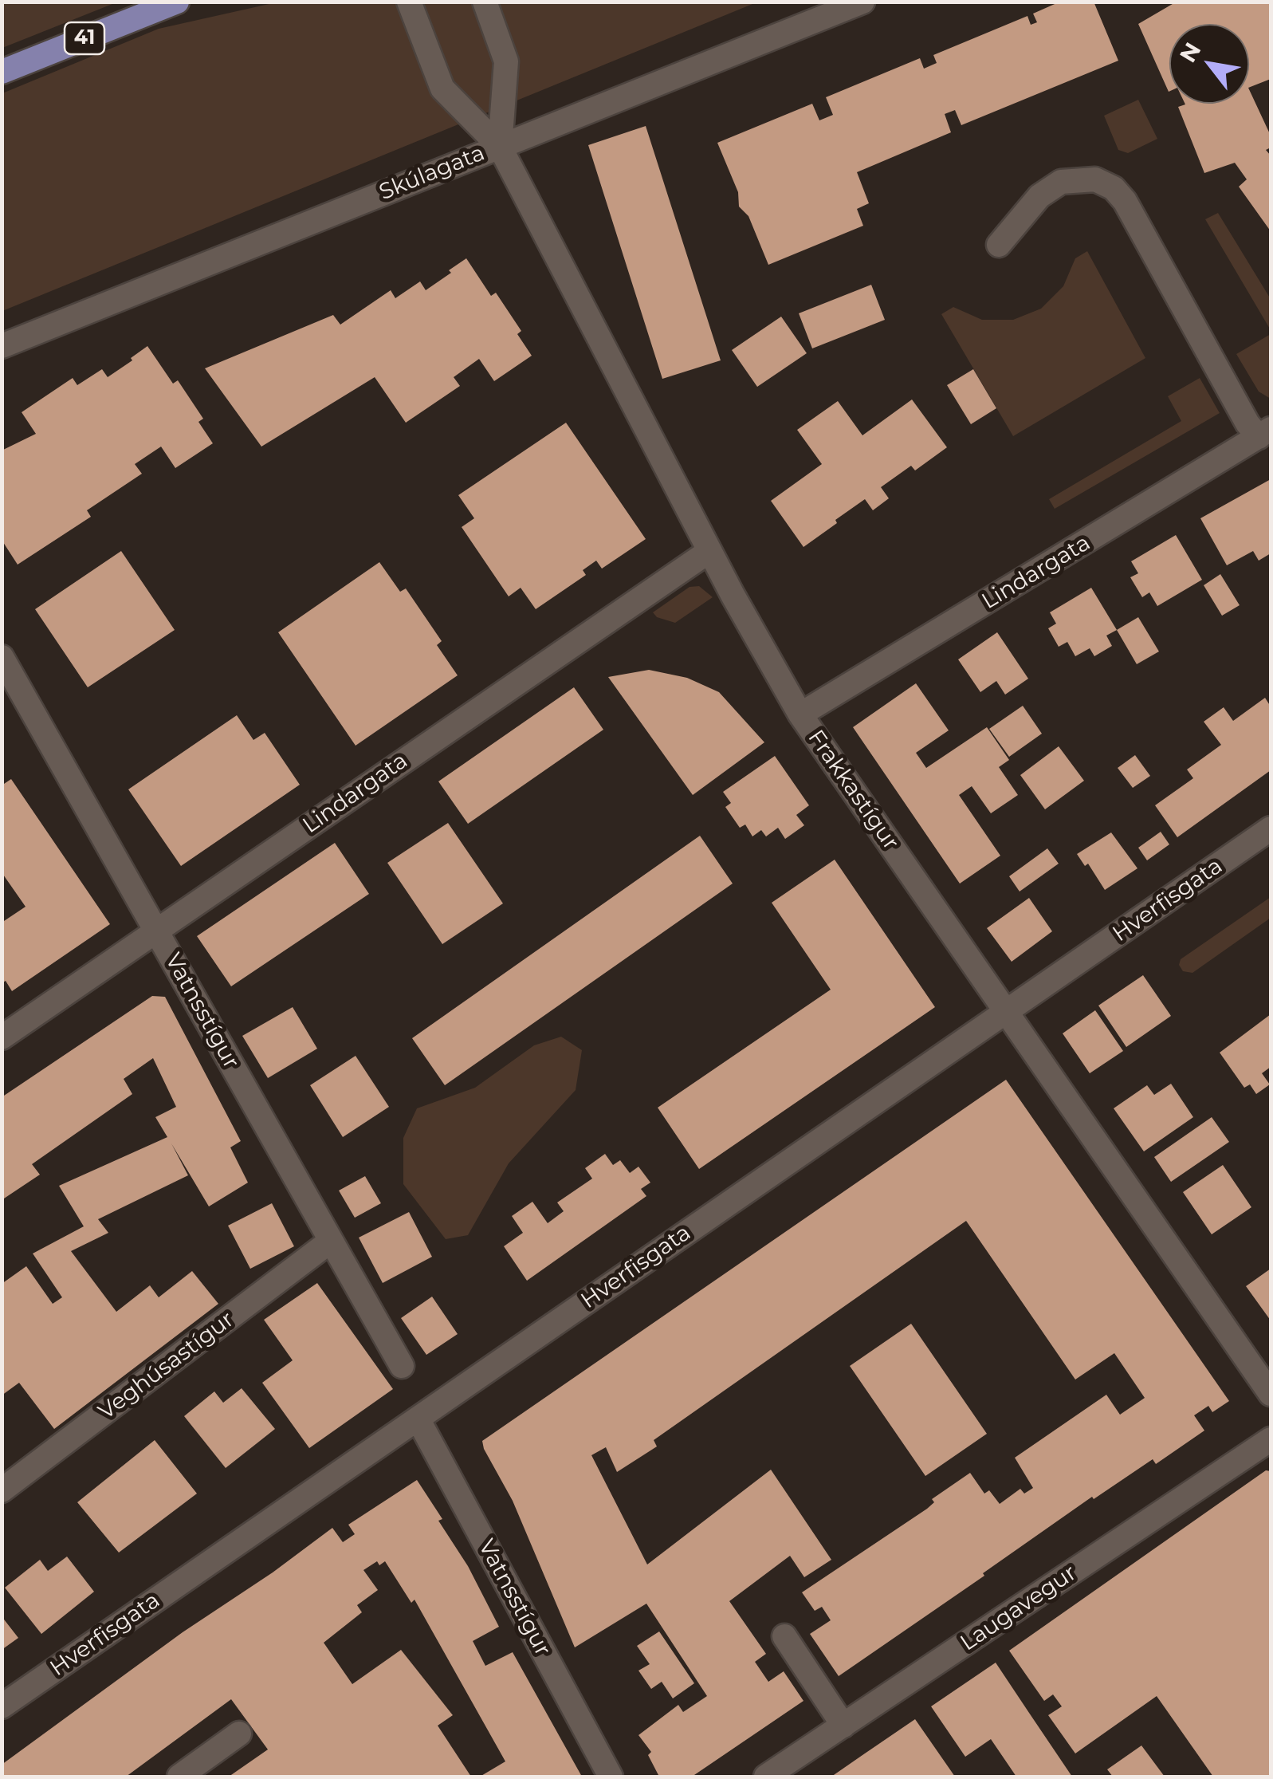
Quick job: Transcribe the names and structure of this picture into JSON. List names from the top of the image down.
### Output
{
  "streets": {
    "main road": ["41"],
    "street": [
      "Skúlagata",
      "Lindargata",
      "Frakkastígur",
      "Hverfisgata",
      "Vatnsstígur",
      "Veghúsastígur",
      "Laugavegur"
    ]
  },
  "crossings": [
    ["Skúlagata", "Frakkastígur"],
    ["Lindargata", "Frakkastígur"],
    ["Lindargata", "Vatnsstígur"],
    ["Frakkastígur", "Hverfisgata"],
    ["Hverfisgata", "Vatnsstígur"],
    ["Vatnsstígur", "Veghúsastígur"]
  ],
  "north": "top left"
}
